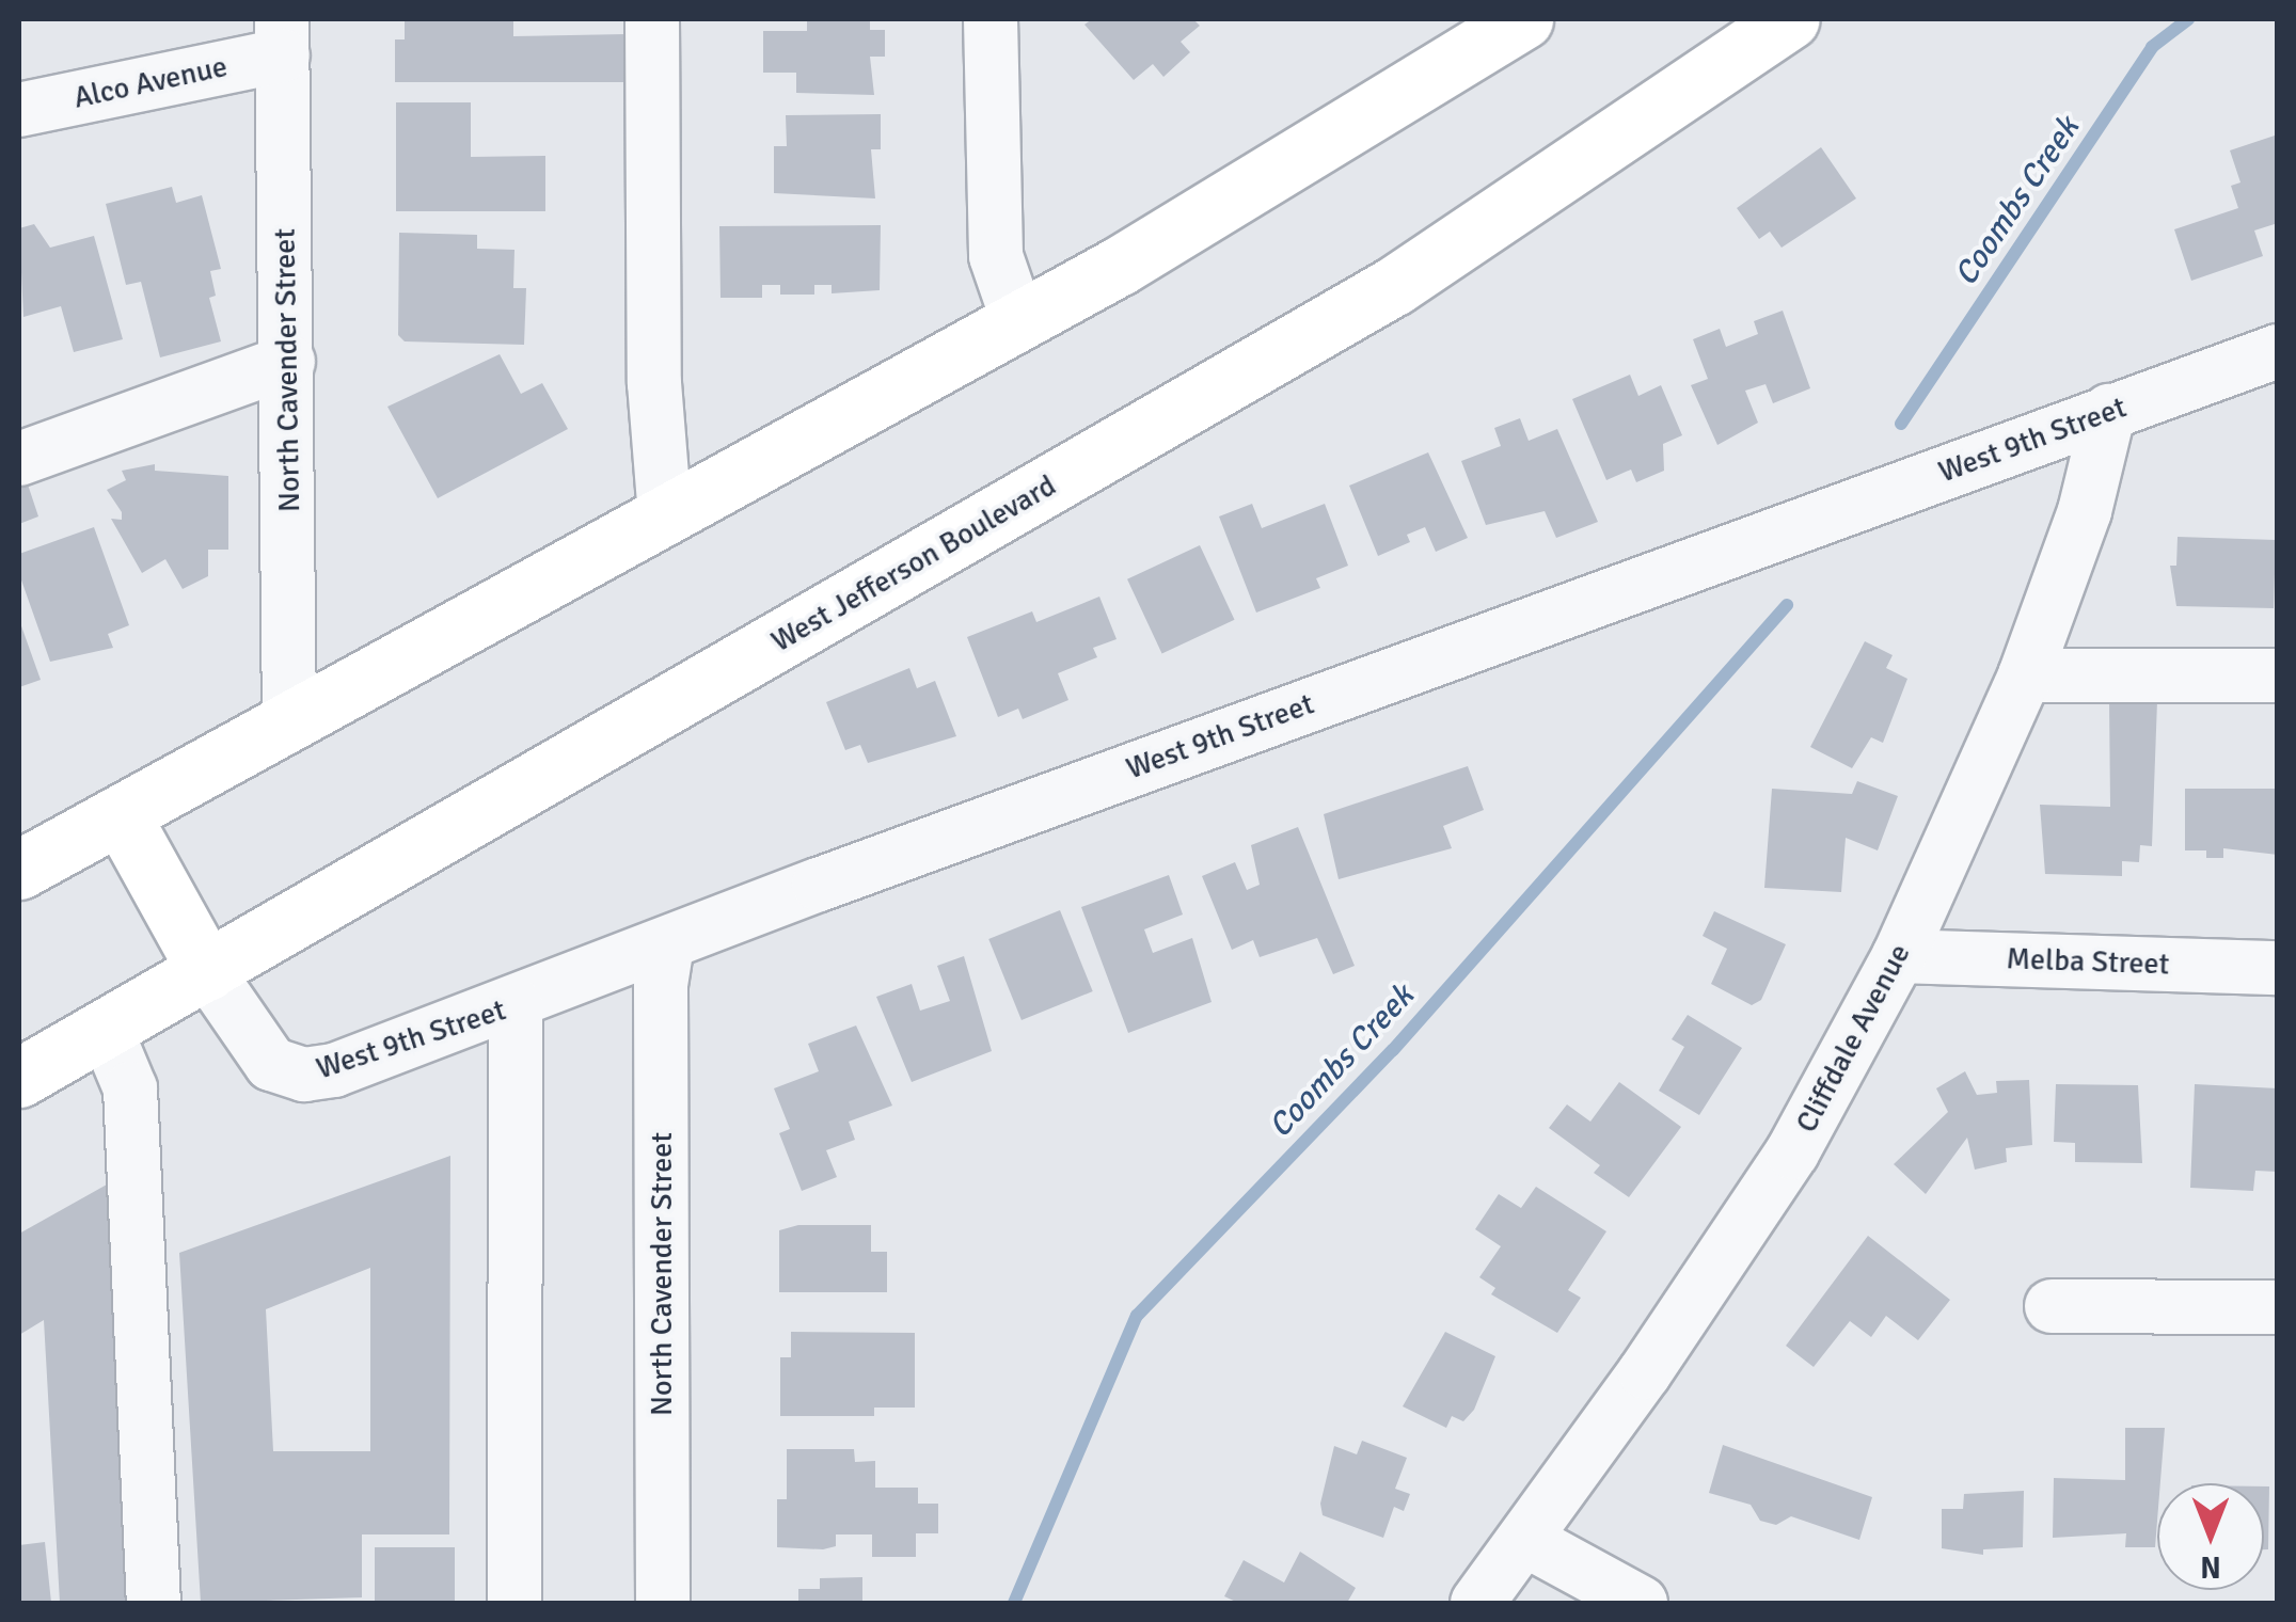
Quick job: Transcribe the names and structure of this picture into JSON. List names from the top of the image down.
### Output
{
  "streets": {
    "main road": ["West Jefferson Boulevard"],
    "street": [
      "Alco Avenue",
      "North Cavender Street",
      "West 9th Street",
      "Melba Street",
      "Cliffdale Avenue"
    ]
  },
  "crossings": [
    ["Alco Avenue", "North Cavender Street"],
    ["North Cavender Street", "West 9th Street"],
    ["West 9th Street", "West Jefferson Boulevard"],
    ["West 9th Street", "Cliffdale Avenue"],
    ["Melba Street", "Cliffdale Avenue"]
  ],
  "water": ["Coombs Creek"],
  "north": "bottom"
}
